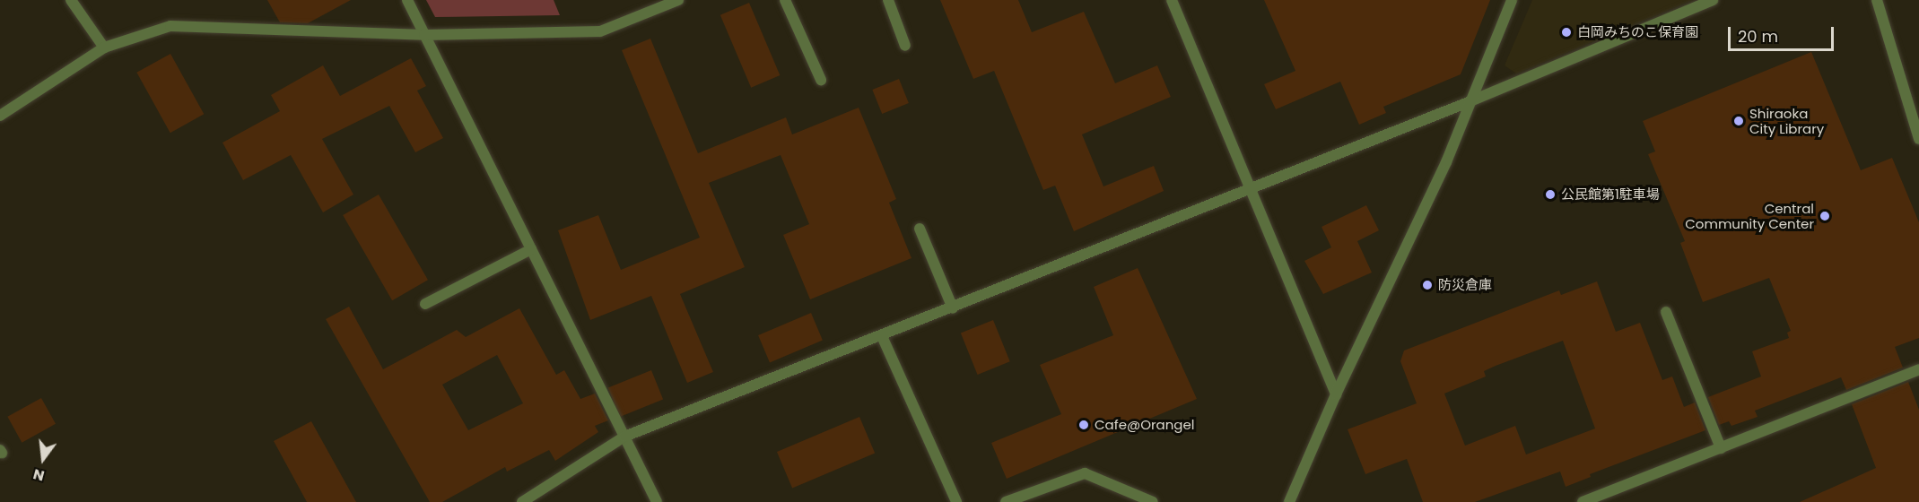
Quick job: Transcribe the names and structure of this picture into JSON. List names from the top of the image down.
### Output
{
  "places": [
    "白岡みちのこ保育園",
    "Shiraoka City Library",
    "公民館第1駐車場",
    "Central Community Center",
    "防災倉庫",
    "Cafe@Orangel"
  ],
  "scale_bar": "20 m",
  "north": "bottom"
}
